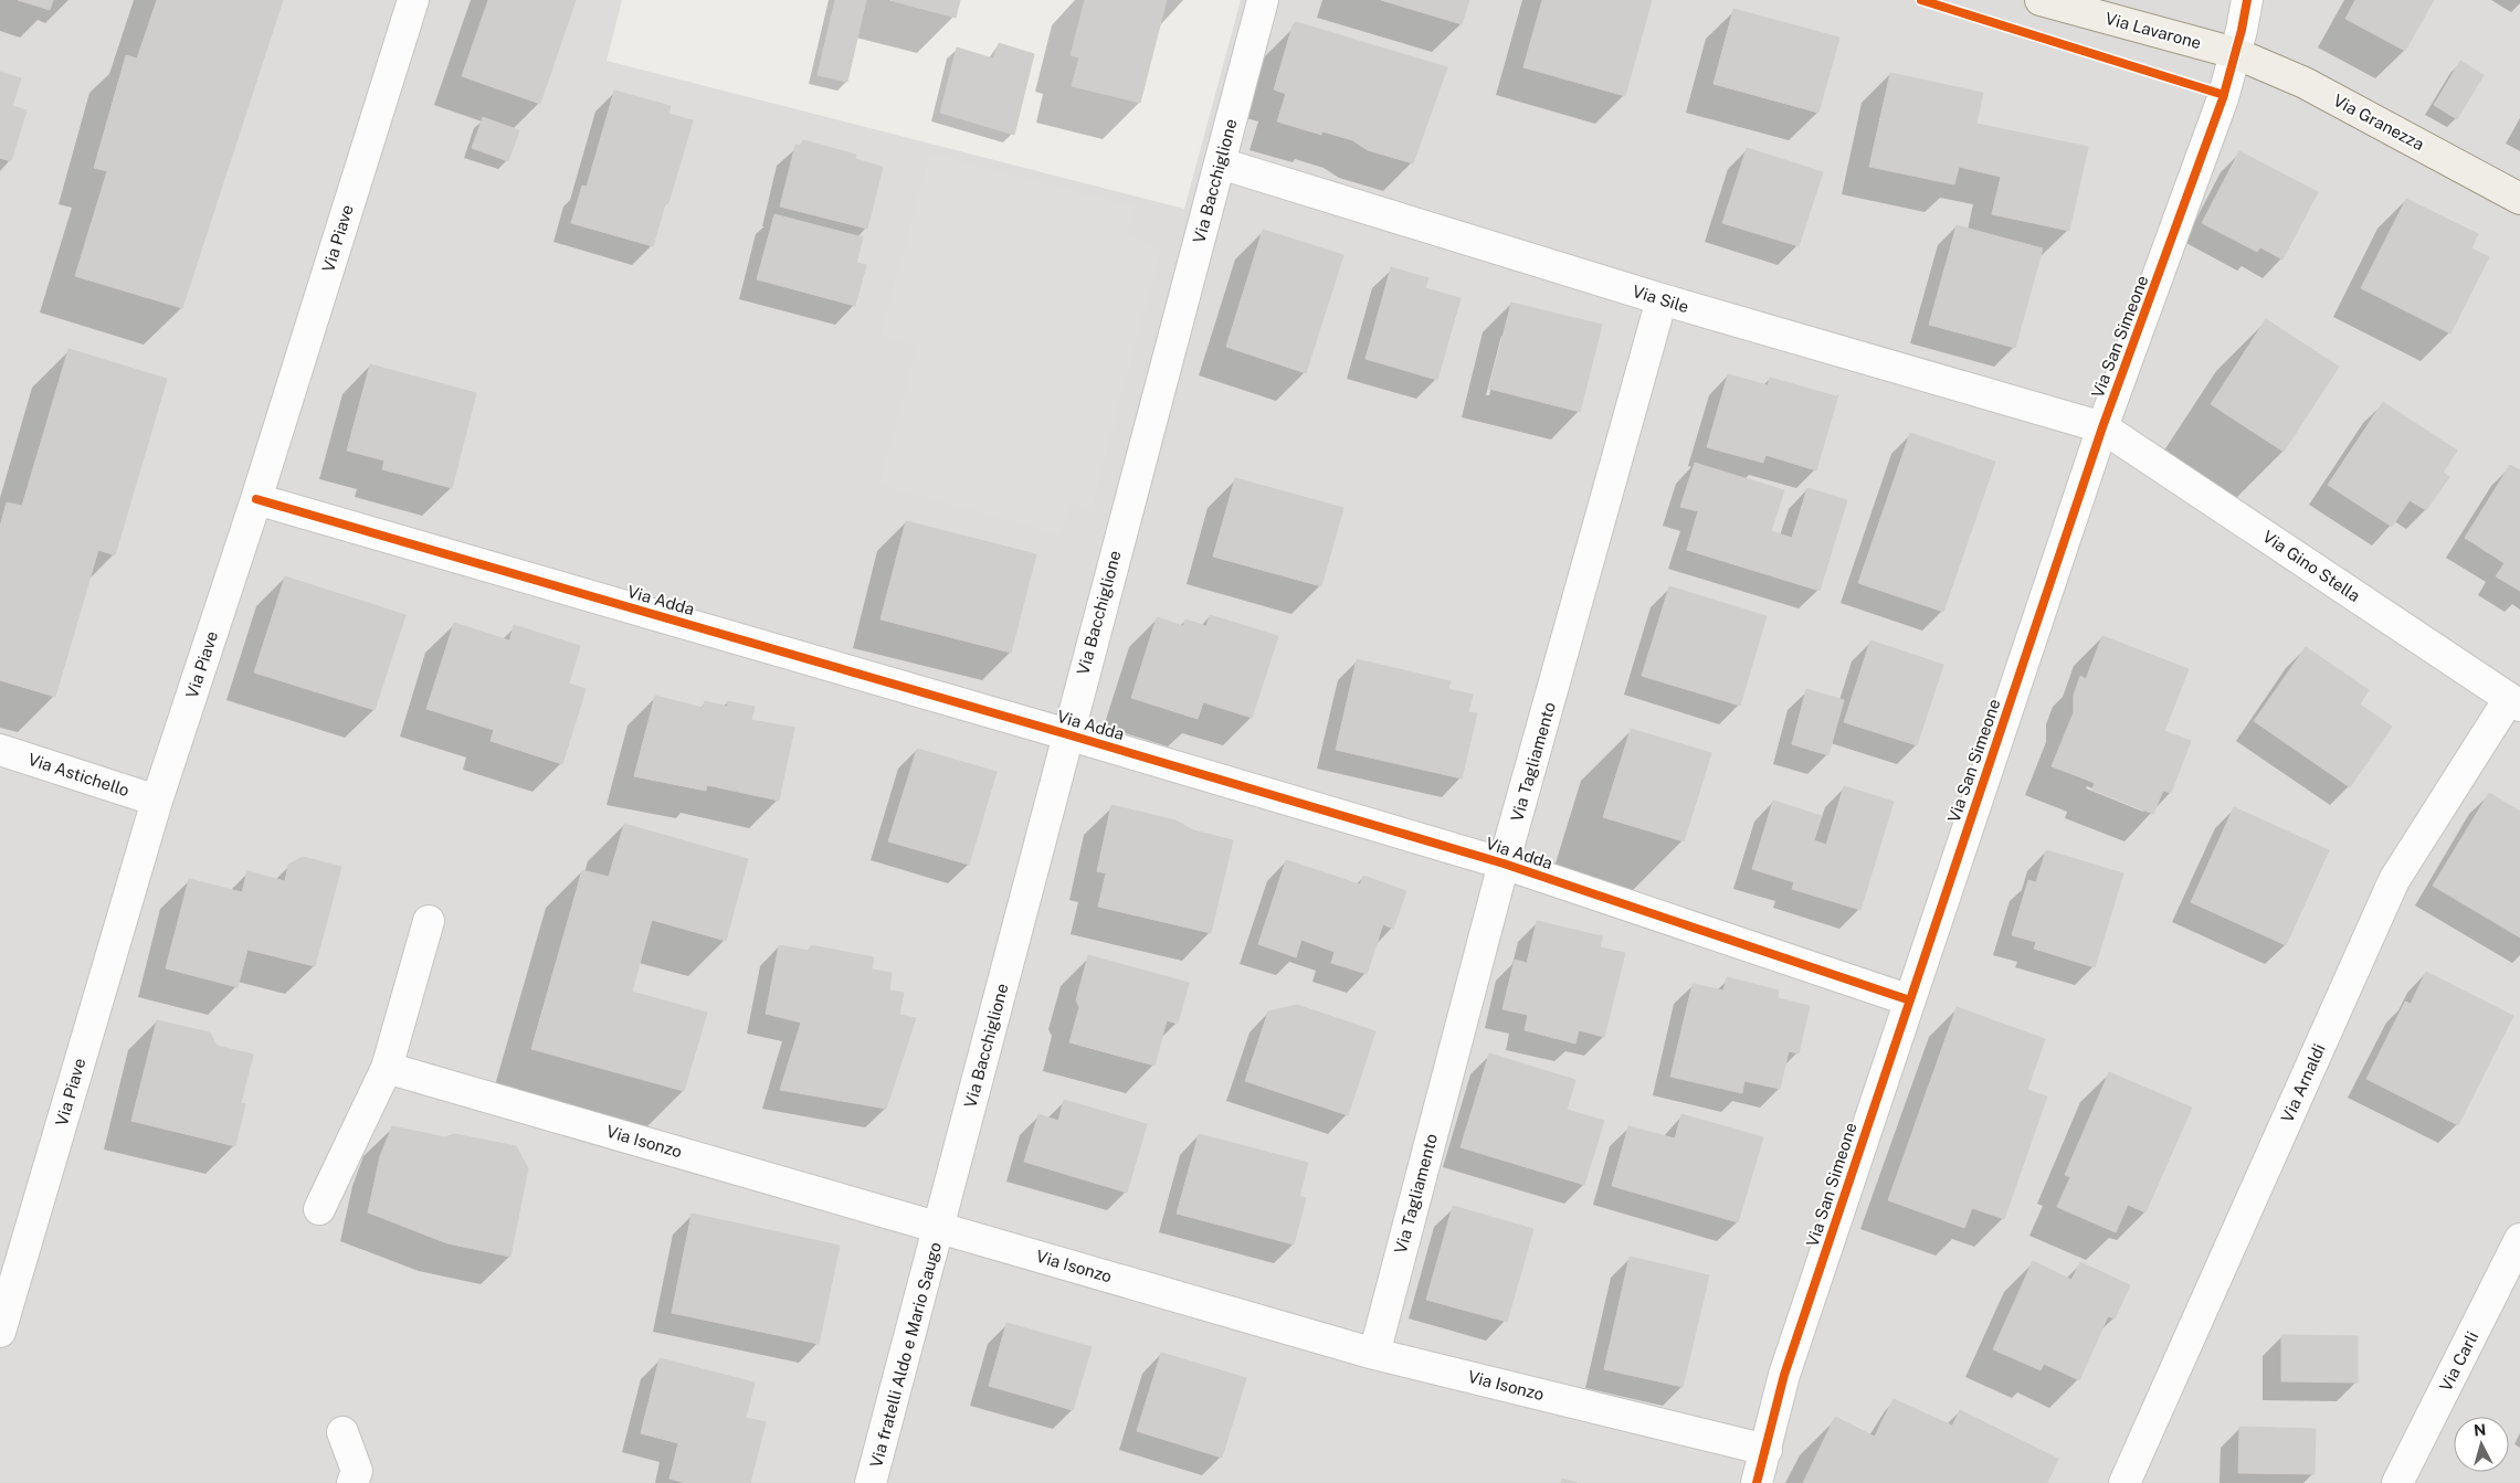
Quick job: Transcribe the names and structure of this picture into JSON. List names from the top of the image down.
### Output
{
  "streets": {
    "main road": ["Via Lavarone", "Via Granezza"],
    "street": [
      "Via Bacchiglione",
      "Via Piave",
      "Via Sile",
      "Via San Simeone",
      "Via Gino Stella",
      "Via Adda",
      "Via Tagliamento",
      "Via Astichello",
      "Via Arnaldi",
      "Via Isonzo",
      "Via fratelli Aldo e Mario Saugo",
      "Via Carli"
    ]
  },
  "crossings": [
    ["Via Lavarone", "Via Granezza"],
    ["Via Lavarone", "Via San Simeone"],
    ["Via Granezza", "Via San Simeone"],
    ["Via Bacchiglione", "Via Sile"],
    ["Via Bacchiglione", "Via Adda"],
    ["Via Bacchiglione", "Via Isonzo"],
    ["Via Bacchiglione", "Via fratelli Aldo e Mario Saugo"],
    ["Via Piave", "Via Adda"],
    ["Via Piave", "Via Astichello"],
    ["Via Sile", "Via San Simeone"],
    ["Via Sile", "Via Gino Stella"],
    ["Via Sile", "Via Tagliamento"],
    ["Via San Simeone", "Via Gino Stella"],
    ["Via San Simeone", "Via Adda"],
    ["Via San Simeone", "Via Isonzo"],
    ["Via Gino Stella", "Via Arnaldi"],
    ["Via Adda", "Via Tagliamento"],
    ["Via Tagliamento", "Via Isonzo"],
    ["Via Isonzo", "Via fratelli Aldo e Mario Saugo"]
  ],
  "north": "top"
}
